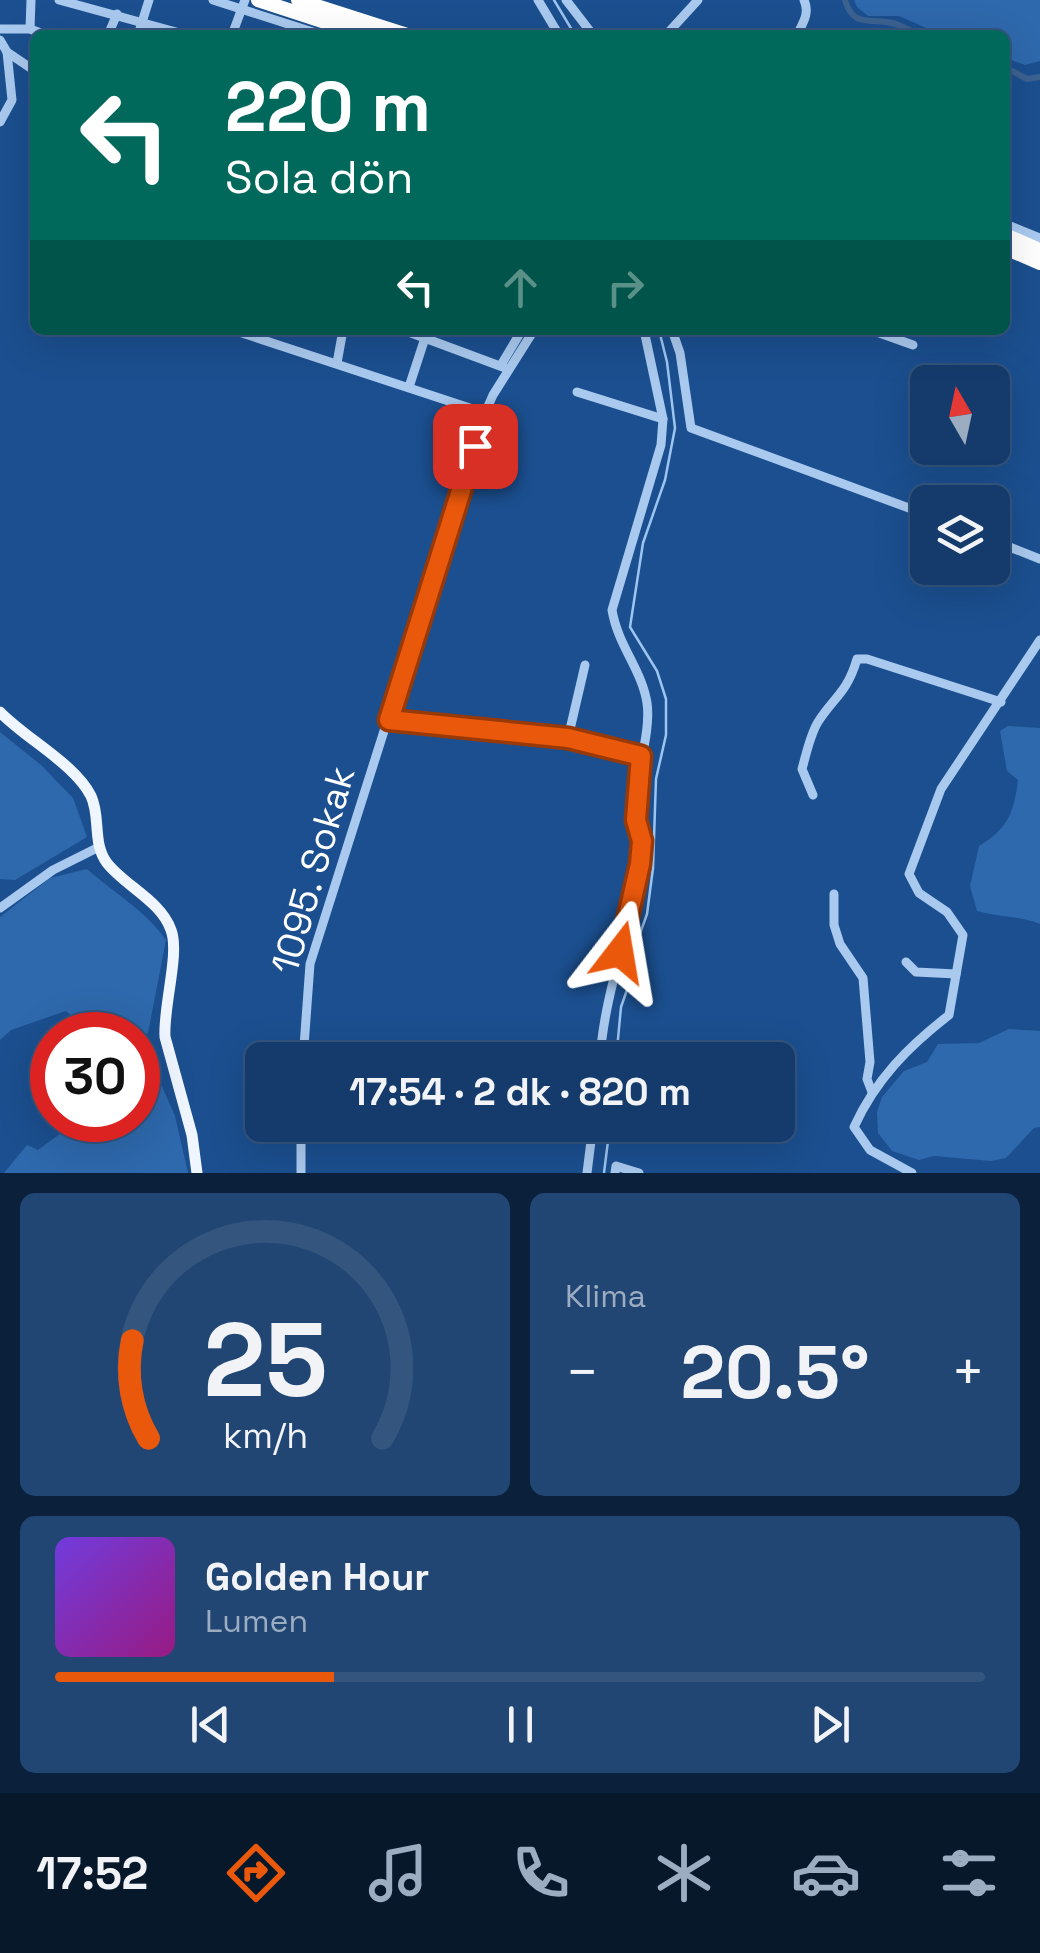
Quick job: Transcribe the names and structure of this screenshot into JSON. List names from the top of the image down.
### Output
{
  "streets": {
    "street": ["1095. Sokak"]
  },
  "north": "top",
  "page": {
    "turn": ["220 m", "Sola dön"],
    "limit": "30",
    "trip": "17:54 · 2 dk · 820 m",
    "tile": "Klima",
    "heat": ["−", "20.5°", "+"],
    "song": ["Golden Hour", "Lumen"],
    "tabs": "17:52",
    "gauge": ["25", "km/h"]
  }
}
